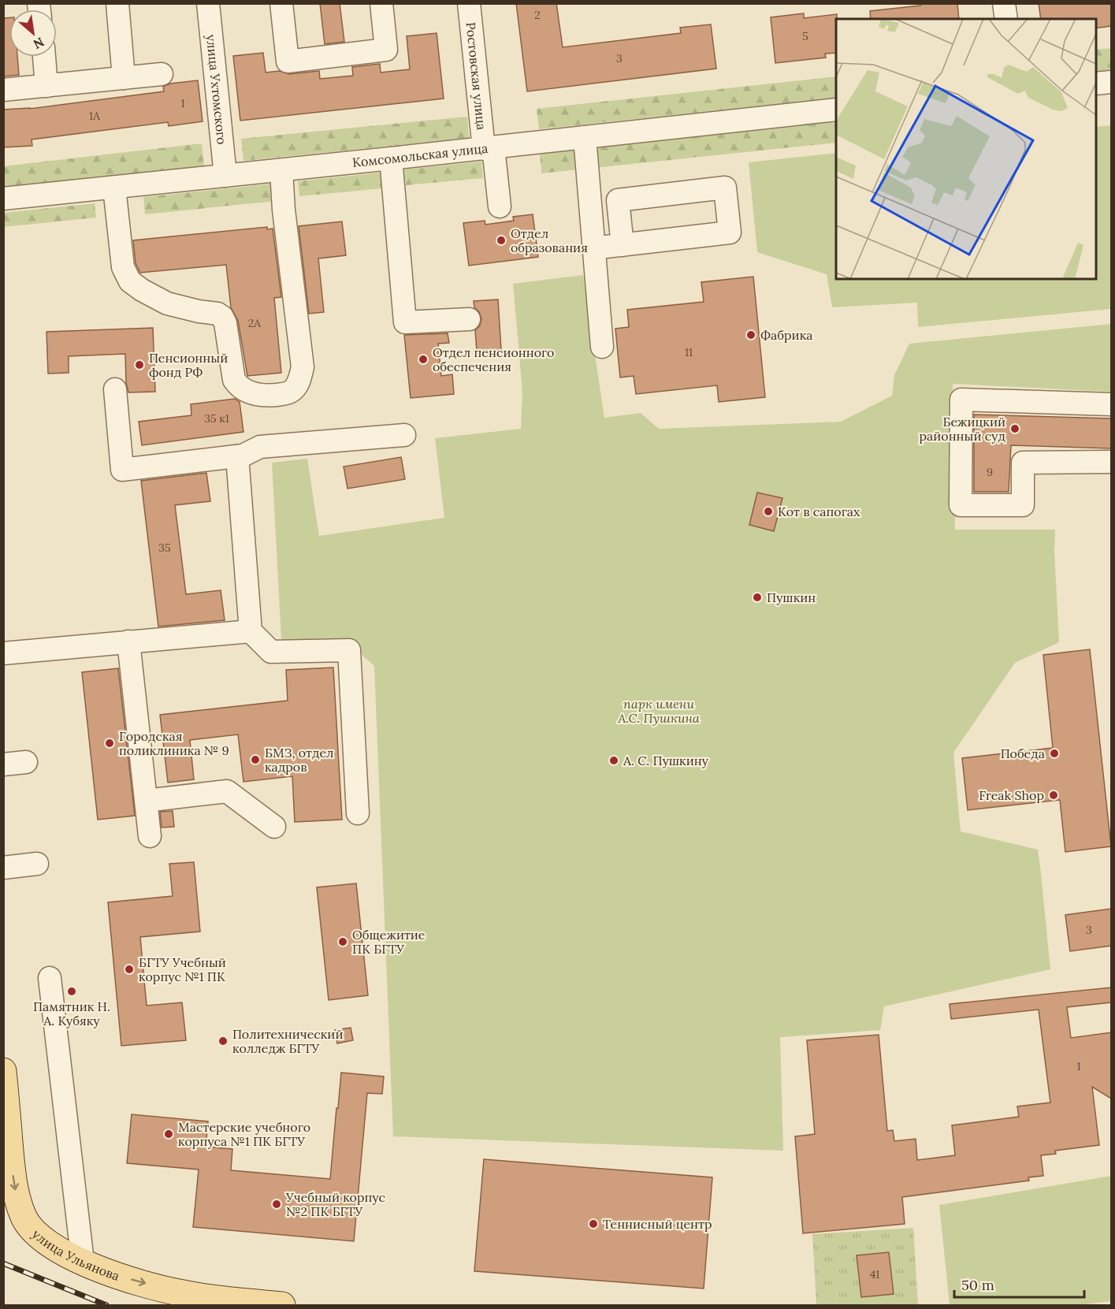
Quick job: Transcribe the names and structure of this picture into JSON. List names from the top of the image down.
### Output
{
  "streets": {
    "main road": ["улица Ульянова"],
    "street": ["Ростовская улица", "улица Ухтомского", "Комсомольская улица"]
  },
  "crossings": [
    ["Ростовская улица", "Комсомольская улица"],
    ["улица Ухтомского", "Комсомольская улица"]
  ],
  "one_way": ["улица Ульянова"],
  "parks": ["парк имени А.С. Пушкина"],
  "places": [
    "Отдел образования",
    "Фабрика",
    "Отдел пенсионного обеспечения",
    "Пенсионный фонд РФ",
    "Бежицкий районный суд",
    "Кот в сапогах",
    "Пушкин",
    "Городская поликлиника № 9",
    "Победа",
    "БМЗ, отдел кадров",
    "А. С. Пушкину",
    "Freak Shop",
    "Общежитие ПК БГТУ",
    "БГТУ Учебный корпус №1 ПК",
    "Памятник Н. А. Кубяку",
    "Политехнический колледж БГТУ",
    "Мастерские учебного корпуса №1 ПК БГТУ",
    "Учебный корпус №2 ПК БГТУ",
    "Теннисный центр"
  ],
  "house_numbers": [
    "2",
    "5",
    "3",
    "1",
    "1А",
    "2А",
    "11",
    "35 к1",
    "9",
    "35",
    "3",
    "1",
    "41"
  ],
  "scale_bar": "50 m",
  "north": "bottom right"
}
